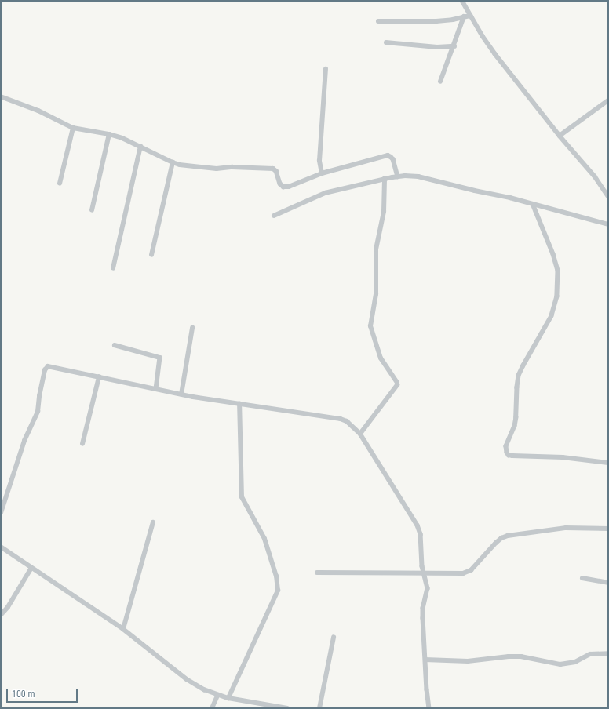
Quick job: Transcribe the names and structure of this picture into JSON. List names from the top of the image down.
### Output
{
  "scale_bar": "100 m"
}
